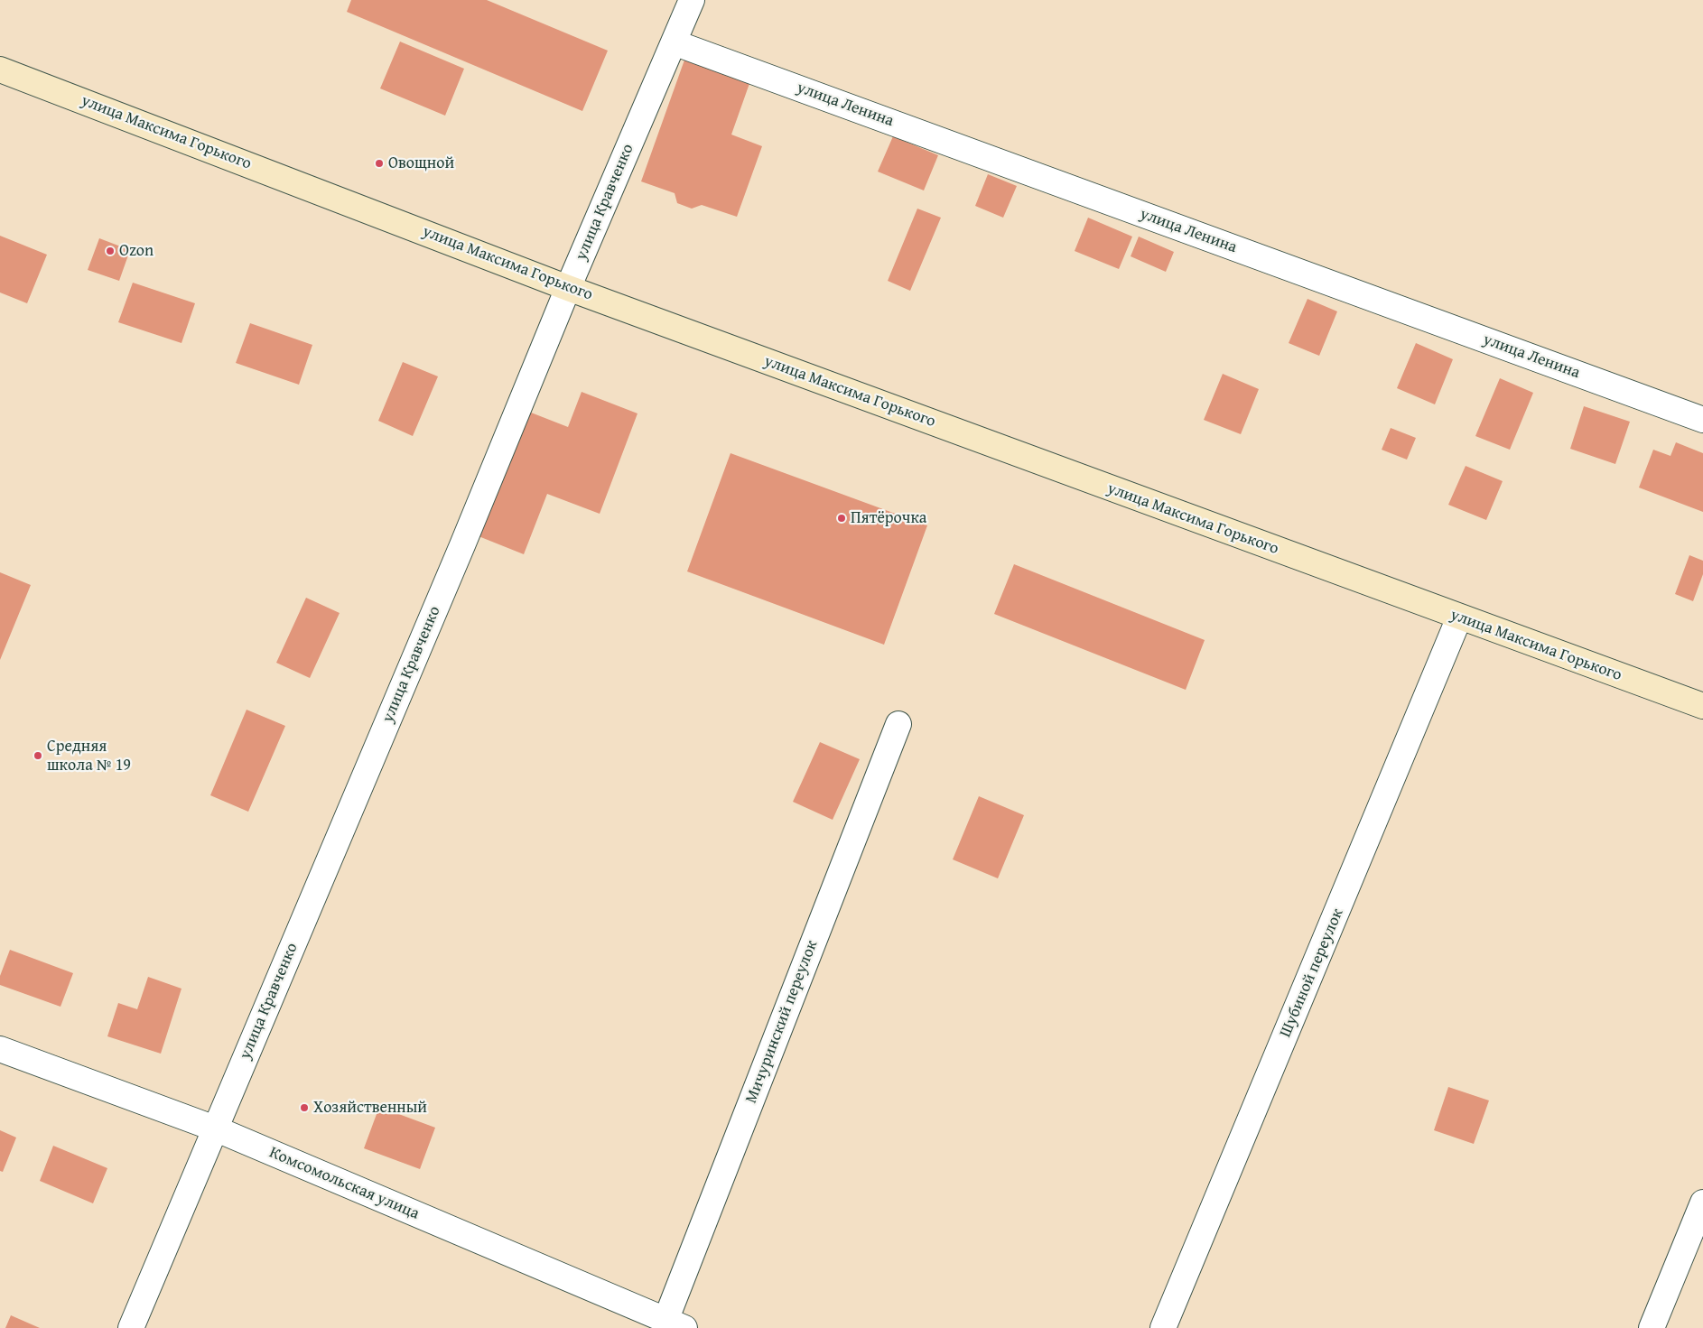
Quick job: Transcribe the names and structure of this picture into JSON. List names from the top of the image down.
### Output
{
  "streets": {
    "main road": ["улица Максима Горького"],
    "street": [
      "улица Ленина",
      "улица Кравченко",
      "Шубиной переулок",
      "Мичуринский переулок",
      "Комсомольская улица"
    ]
  },
  "crossings": [
    ["улица Ленина", "улица Кравченко"],
    ["улица Максима Горького", "улица Кравченко"],
    ["улица Максима Горького", "Шубиной переулок"],
    ["улица Кравченко", "Комсомольская улица"],
    ["Мичуринский переулок", "Комсомольская улица"]
  ],
  "places": [
    "Овощной",
    "Ozon",
    "Пятёрочка",
    "Средняя школа № 19",
    "Хозяйственный"
  ]
}
